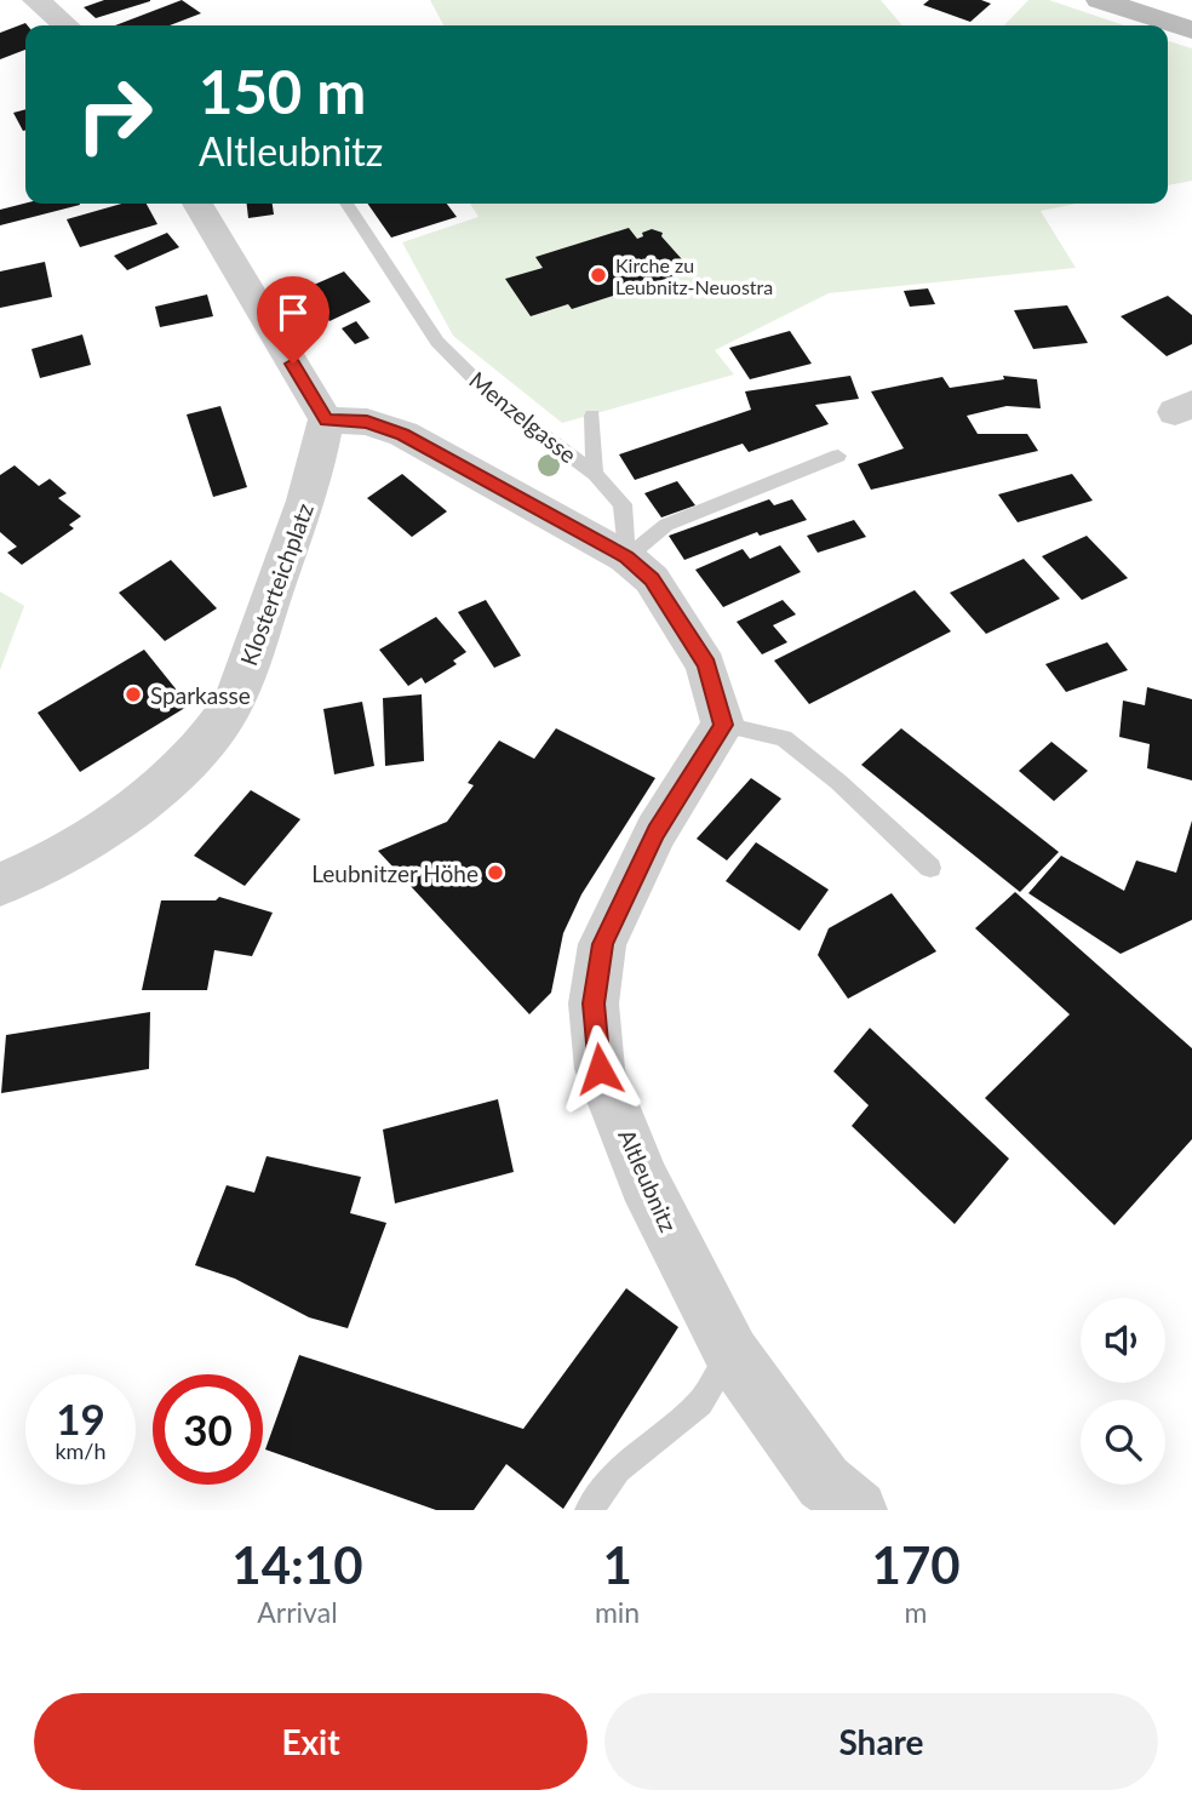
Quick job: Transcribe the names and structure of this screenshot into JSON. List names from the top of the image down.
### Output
{
  "streets": {
    "street": ["Klosterteichplatz", "Altleubnitz"],
    "lane": ["Menzelgasse"]
  },
  "places": ["Kirche zu Leubnitz-Neuostra", "Sparkasse", "Leubnitzer Höhe"],
  "page": {
    "turn": ["150 m", "Altleubnitz"],
    "speed": "19 km/h",
    "limit": "30",
    "eta": [
      "14:10",
      "Arrival",
      "1",
      "min",
      "170",
      "m"
    ],
    "buttons": ["Exit", "Share"]
  }
}
